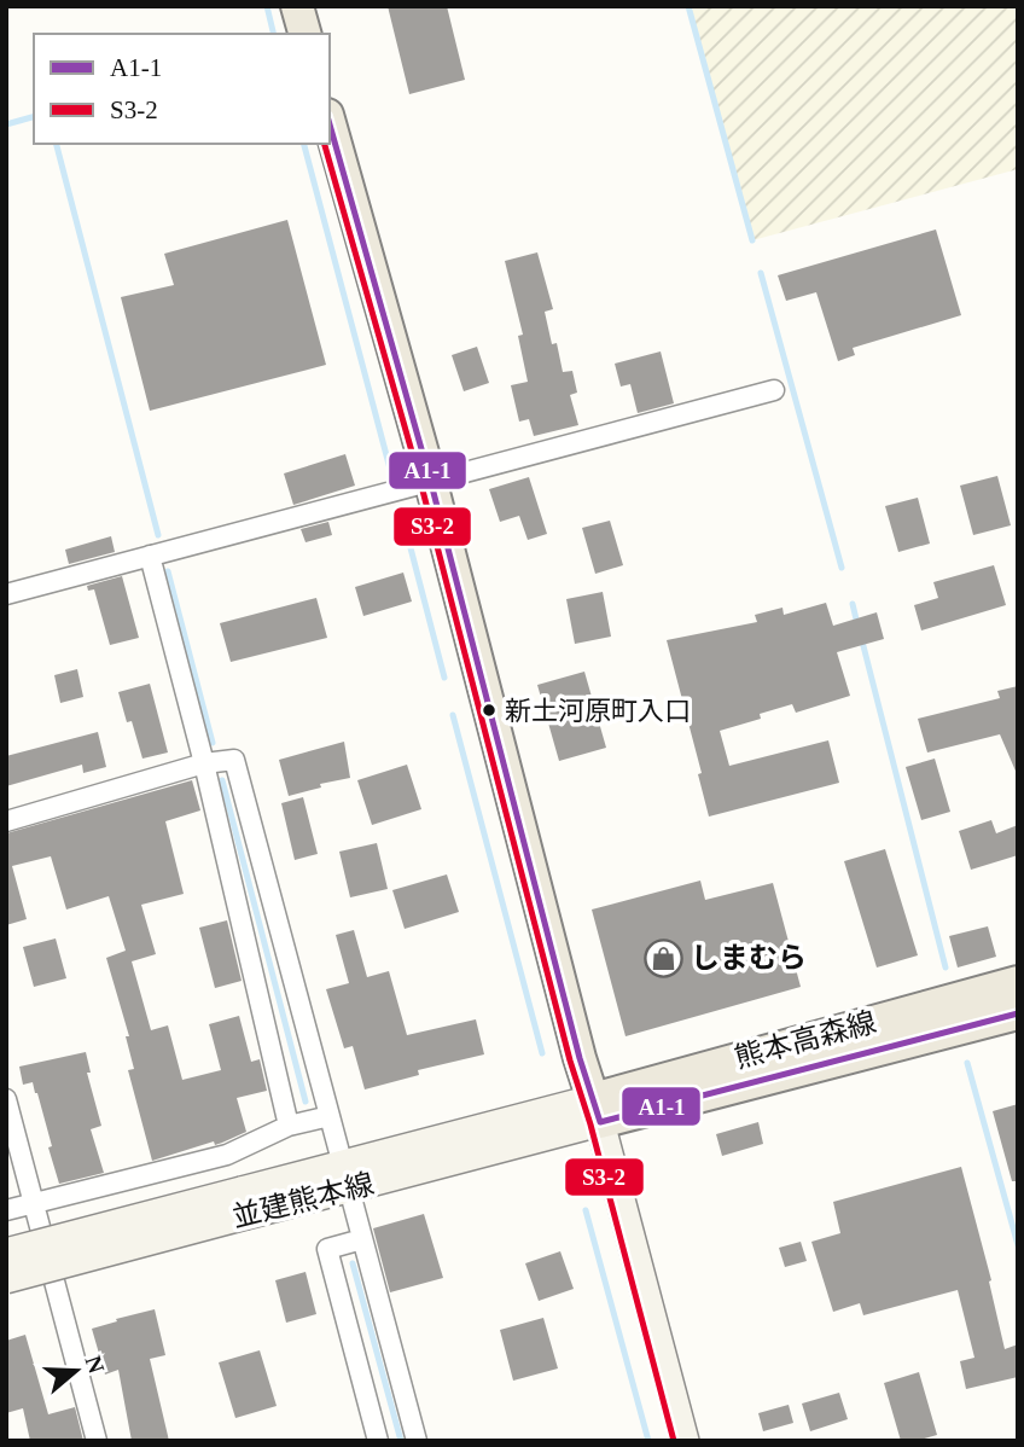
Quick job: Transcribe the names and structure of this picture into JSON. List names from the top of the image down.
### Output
{
  "streets": {
    "main road": ["熊本高森線", "並建熊本線"]
  },
  "crossings": [
    ["熊本高森線", "並建熊本線"]
  ],
  "places": {
    "other": ["新土河原町入口"],
    "shop": ["しまむら"]
  },
  "lines": ["transit line A1-1", "transit line S3-2"],
  "legend": ["A1-1", "S3-2"],
  "north": "right"
}
